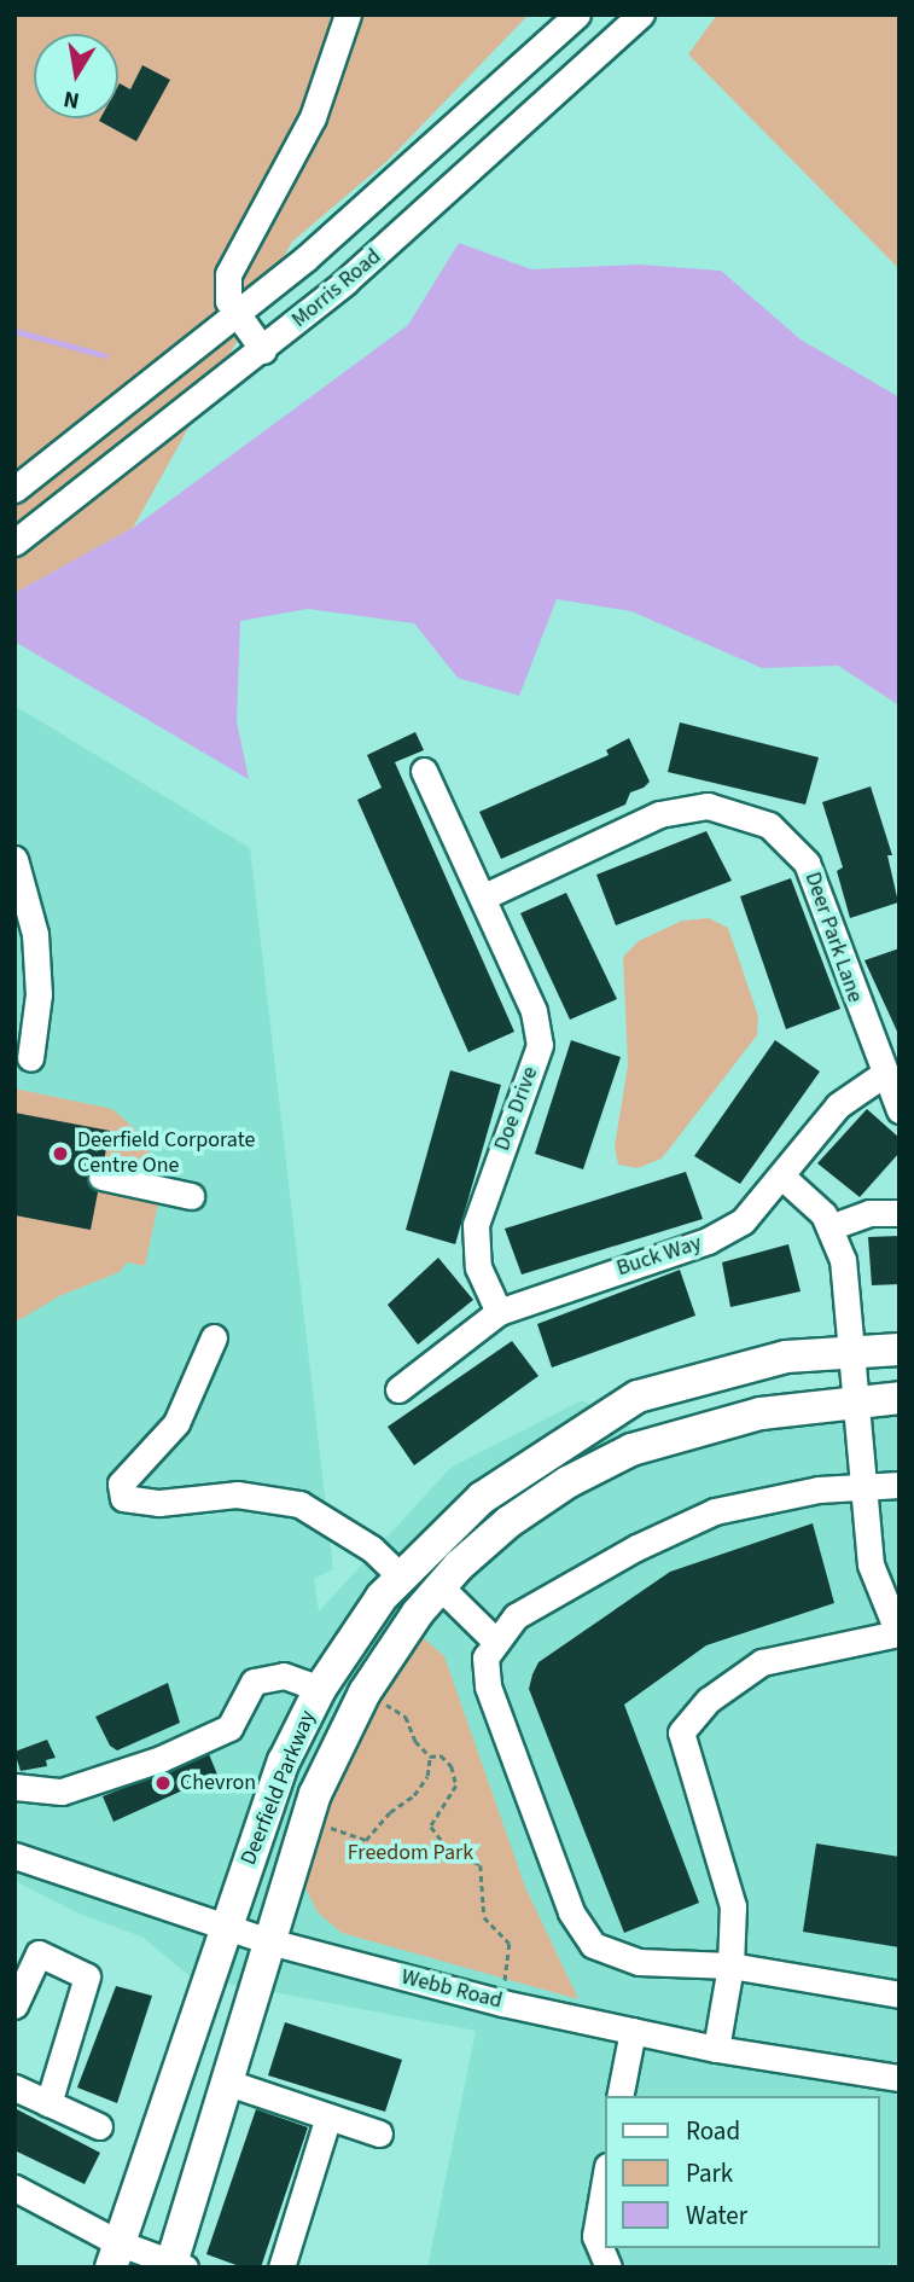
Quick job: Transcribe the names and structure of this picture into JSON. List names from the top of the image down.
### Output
{
  "streets": {
    "main road": ["Deerfield Parkway"],
    "street": [
      "Morris Road",
      "Deer Park Lane",
      "Doe Drive",
      "Buck Way",
      "Webb Road"
    ]
  },
  "crossings": [
    ["Deer Park Lane", "Doe Drive"],
    ["Deer Park Lane", "Buck Way"],
    ["Doe Drive", "Buck Way"],
    ["Deerfield Parkway", "Webb Road"]
  ],
  "parks": ["Freedom Park"],
  "places": ["Deerfield Corporate Centre One", "Chevron"],
  "legend": ["Road", "Park", "Water"],
  "north": "bottom"
}
